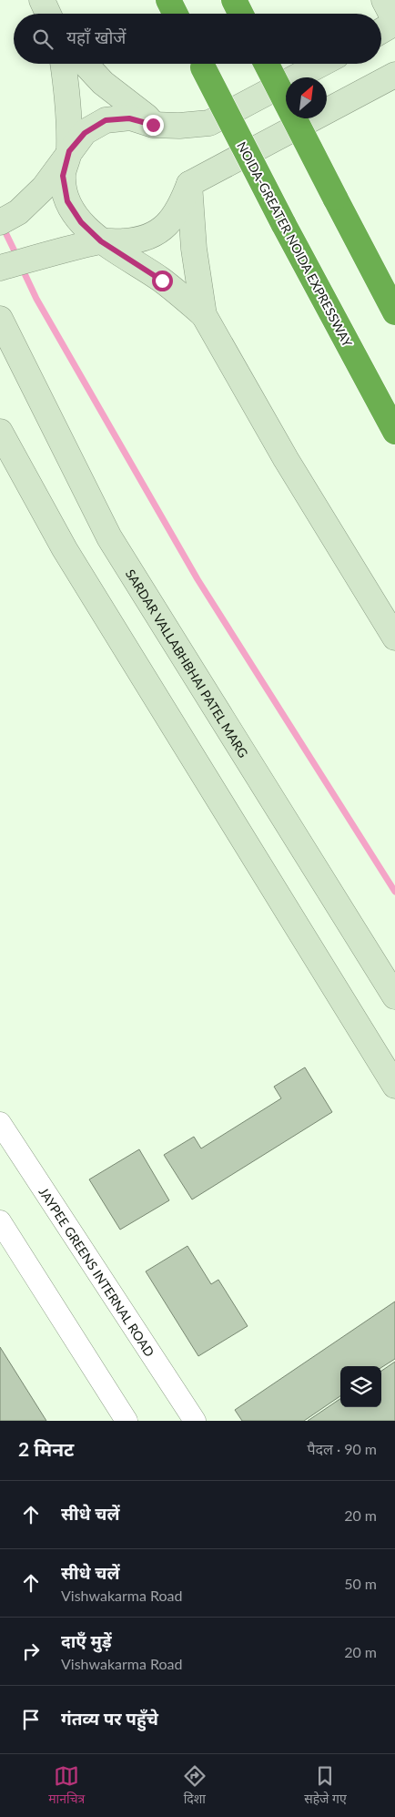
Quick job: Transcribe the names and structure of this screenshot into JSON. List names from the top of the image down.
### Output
{
  "streets": {
    "highway": ["NOIDA-GREATER NOIDA EXPRESSWAY"],
    "street": ["SARDAR VALLABHBHAI PATEL MARG", "JAYPEE GREENS INTERNAL ROAD"]
  },
  "north": "top right",
  "page": {
    "search": "यहाँ खोजें",
    "heading": ["2 मिनट", "पैदल · 90 m"],
    "list": [
      ["सीधे चलें", "20 m"],
      ["सीधे चलें", "Vishwakarma Road", "50 m"],
      ["दाएँ मुड़ें", "Vishwakarma Road", "20 m"],
      "गंतव्य पर पहुँचे"
    ],
    "nav": ["मानचित्र", "दिशा", "सहेजे गए"]
  }
}
